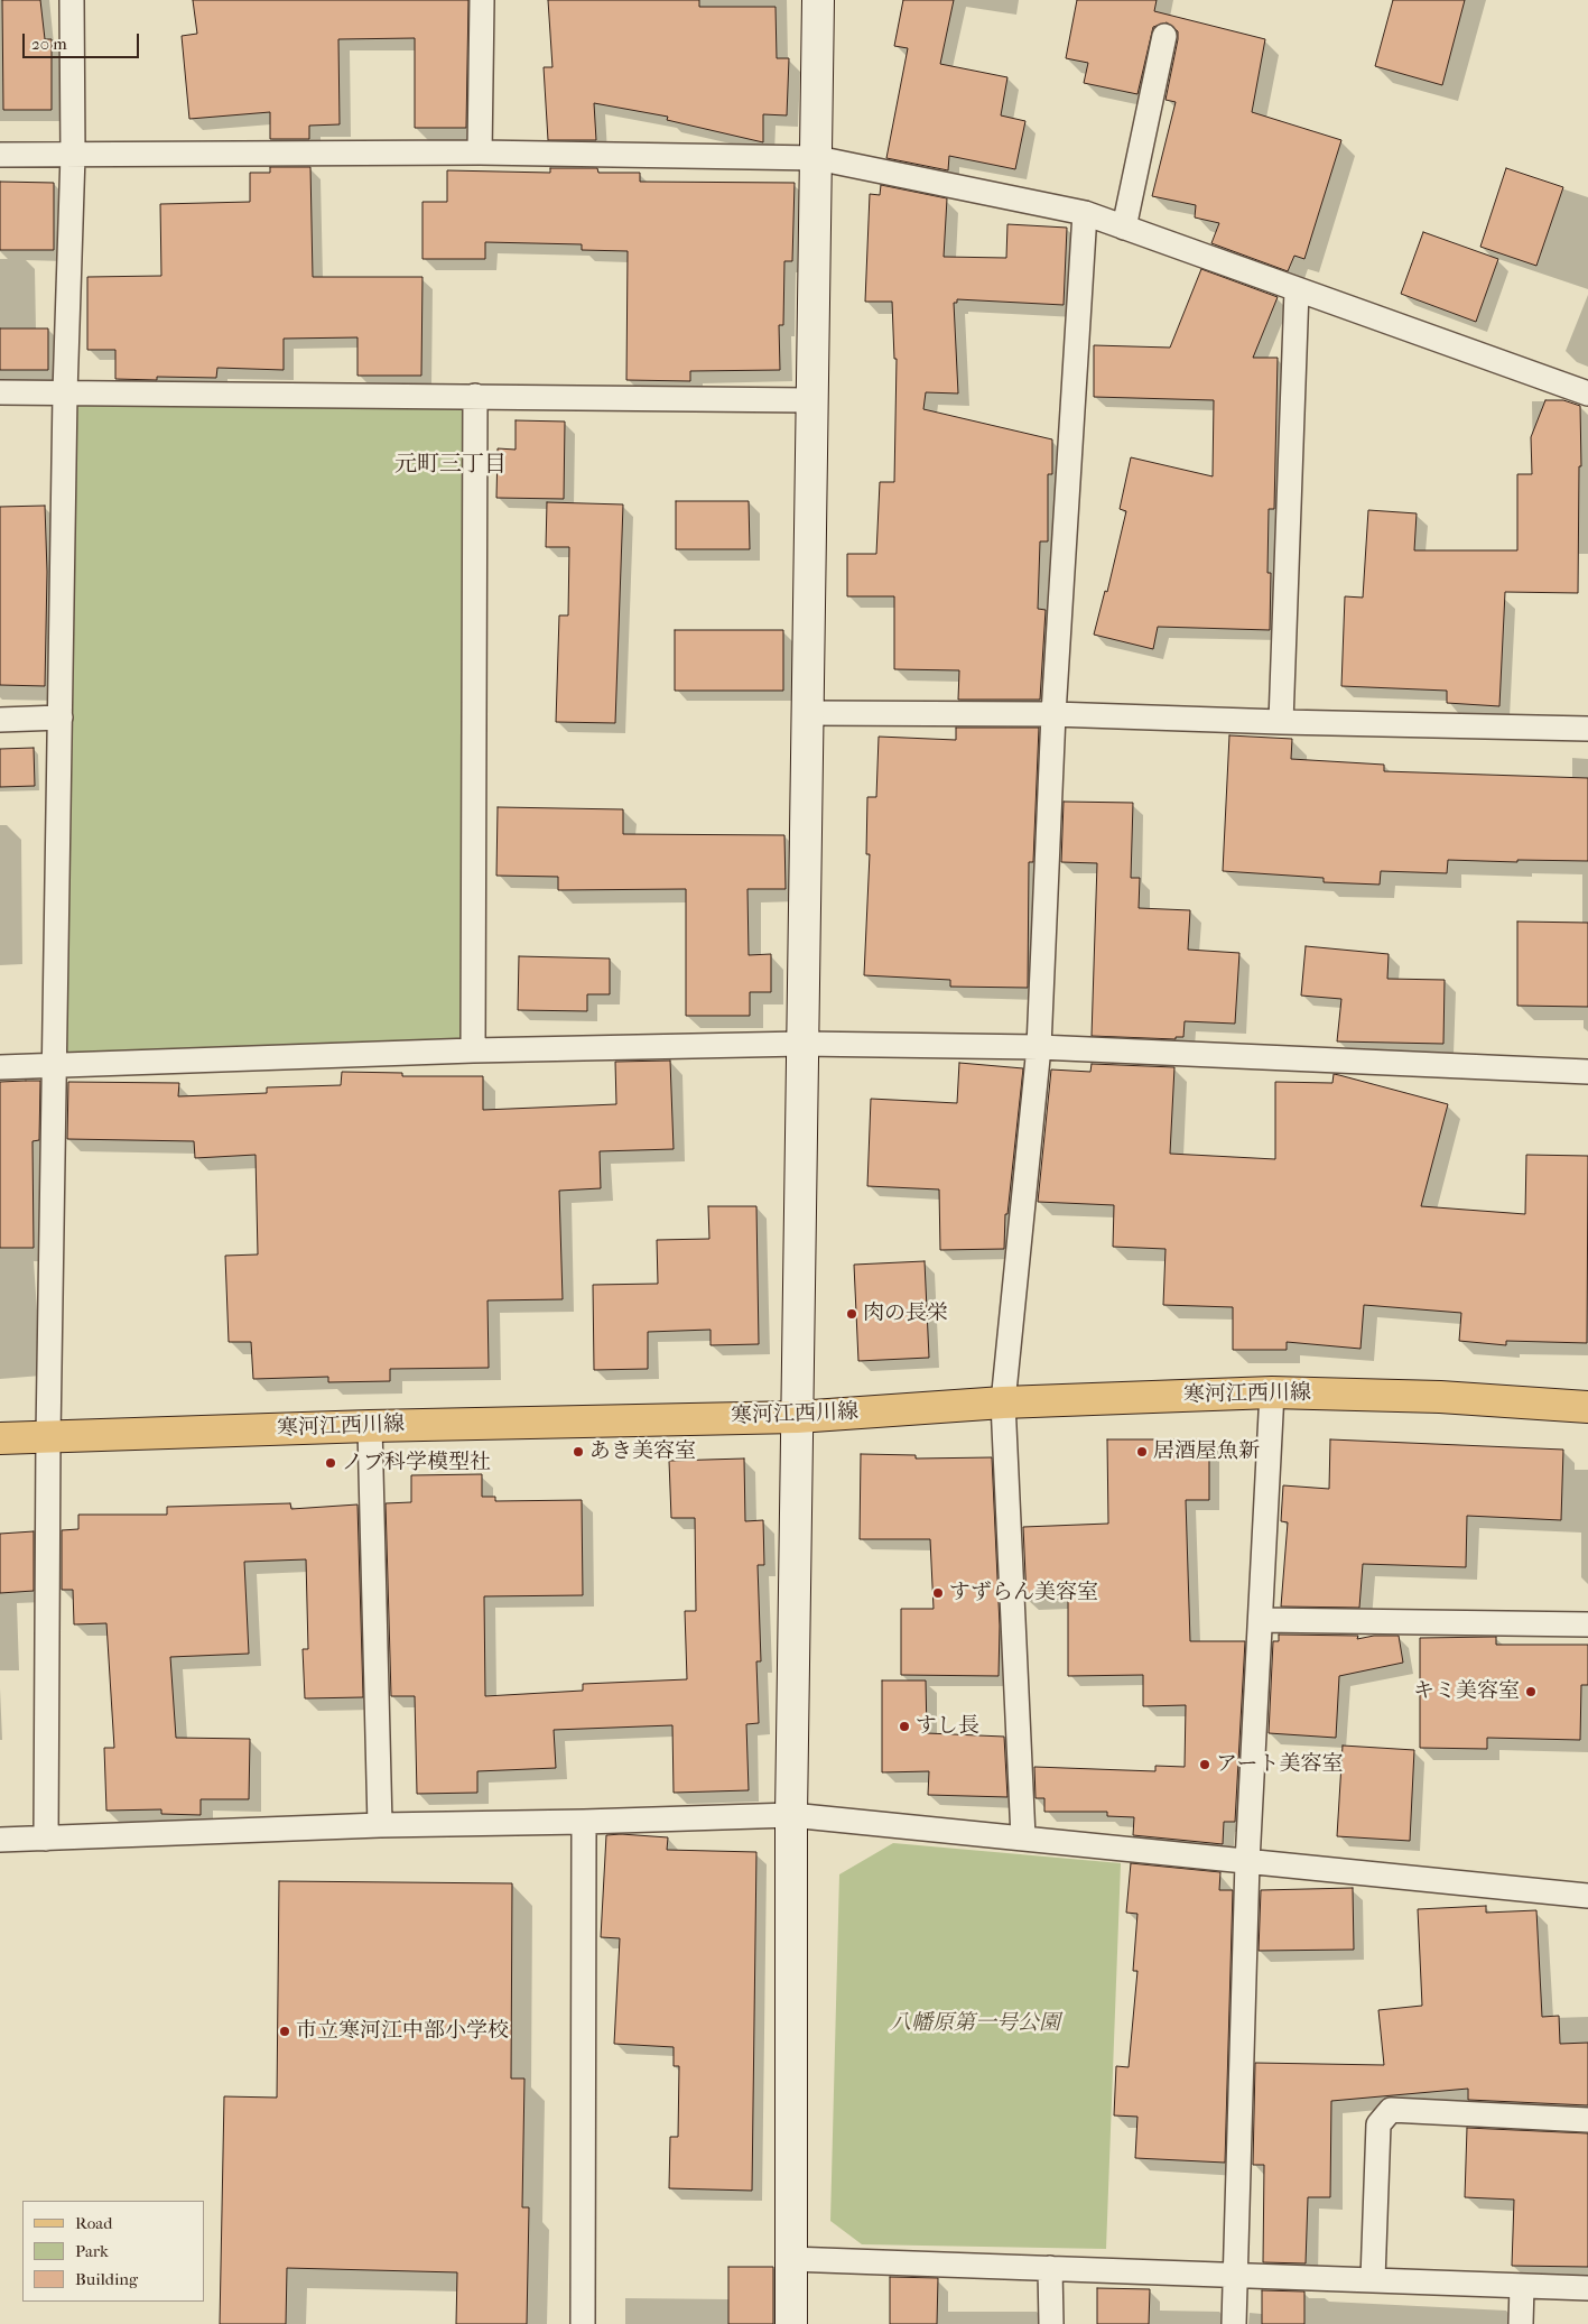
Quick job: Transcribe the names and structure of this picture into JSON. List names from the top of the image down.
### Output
{
  "streets": {
    "main road": ["寒河江西川線"]
  },
  "districts": ["元町三丁目"],
  "parks": ["八幡原第一号公園"],
  "places": [
    "肉の長栄",
    "あき美容室",
    "居酒屋魚新",
    "ノブ科学模型社",
    "すずらん美容室",
    "キミ美容室",
    "すし長",
    "アート美容室",
    "市立寒河江中部小学校"
  ],
  "legend": ["Road", "Park", "Building"],
  "scale_bar": "20 m"
}
